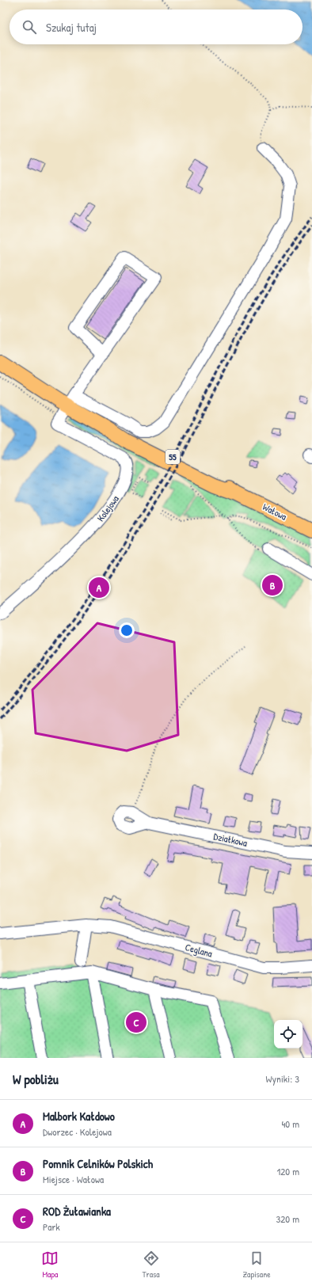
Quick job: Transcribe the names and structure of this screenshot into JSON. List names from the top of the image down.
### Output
{
  "streets": {
    "main road": ["55", "Wałowa"],
    "street": ["Kolejowa", "Działkowa", "Ceglana"]
  },
  "crossings": [
    ["55", "Kolejowa"],
    ["55", "Wałowa"],
    ["Kolejowa", "Wałowa"]
  ],
  "page": {
    "search": "Szukaj tutaj",
    "pins": ["B", "A", "C"],
    "heading": ["W pobliżu", "Wyniki: 3"],
    "list": [
      {
        "mark": "A",
        "name": "Malbork Kałdowo",
        "note": "Dworzec · Kolejowa",
        "value": "40 m"
      },
      {
        "mark": "B",
        "name": "Pomnik Celników Polskich",
        "note": "Miejsce · Wałowa",
        "value": "120 m"
      },
      {
        "mark": "C",
        "name": "ROD Żuławianka",
        "note": "Park",
        "value": "320 m"
      }
    ],
    "nav": ["Mapa", "Trasa", "Zapisane"]
  }
}
